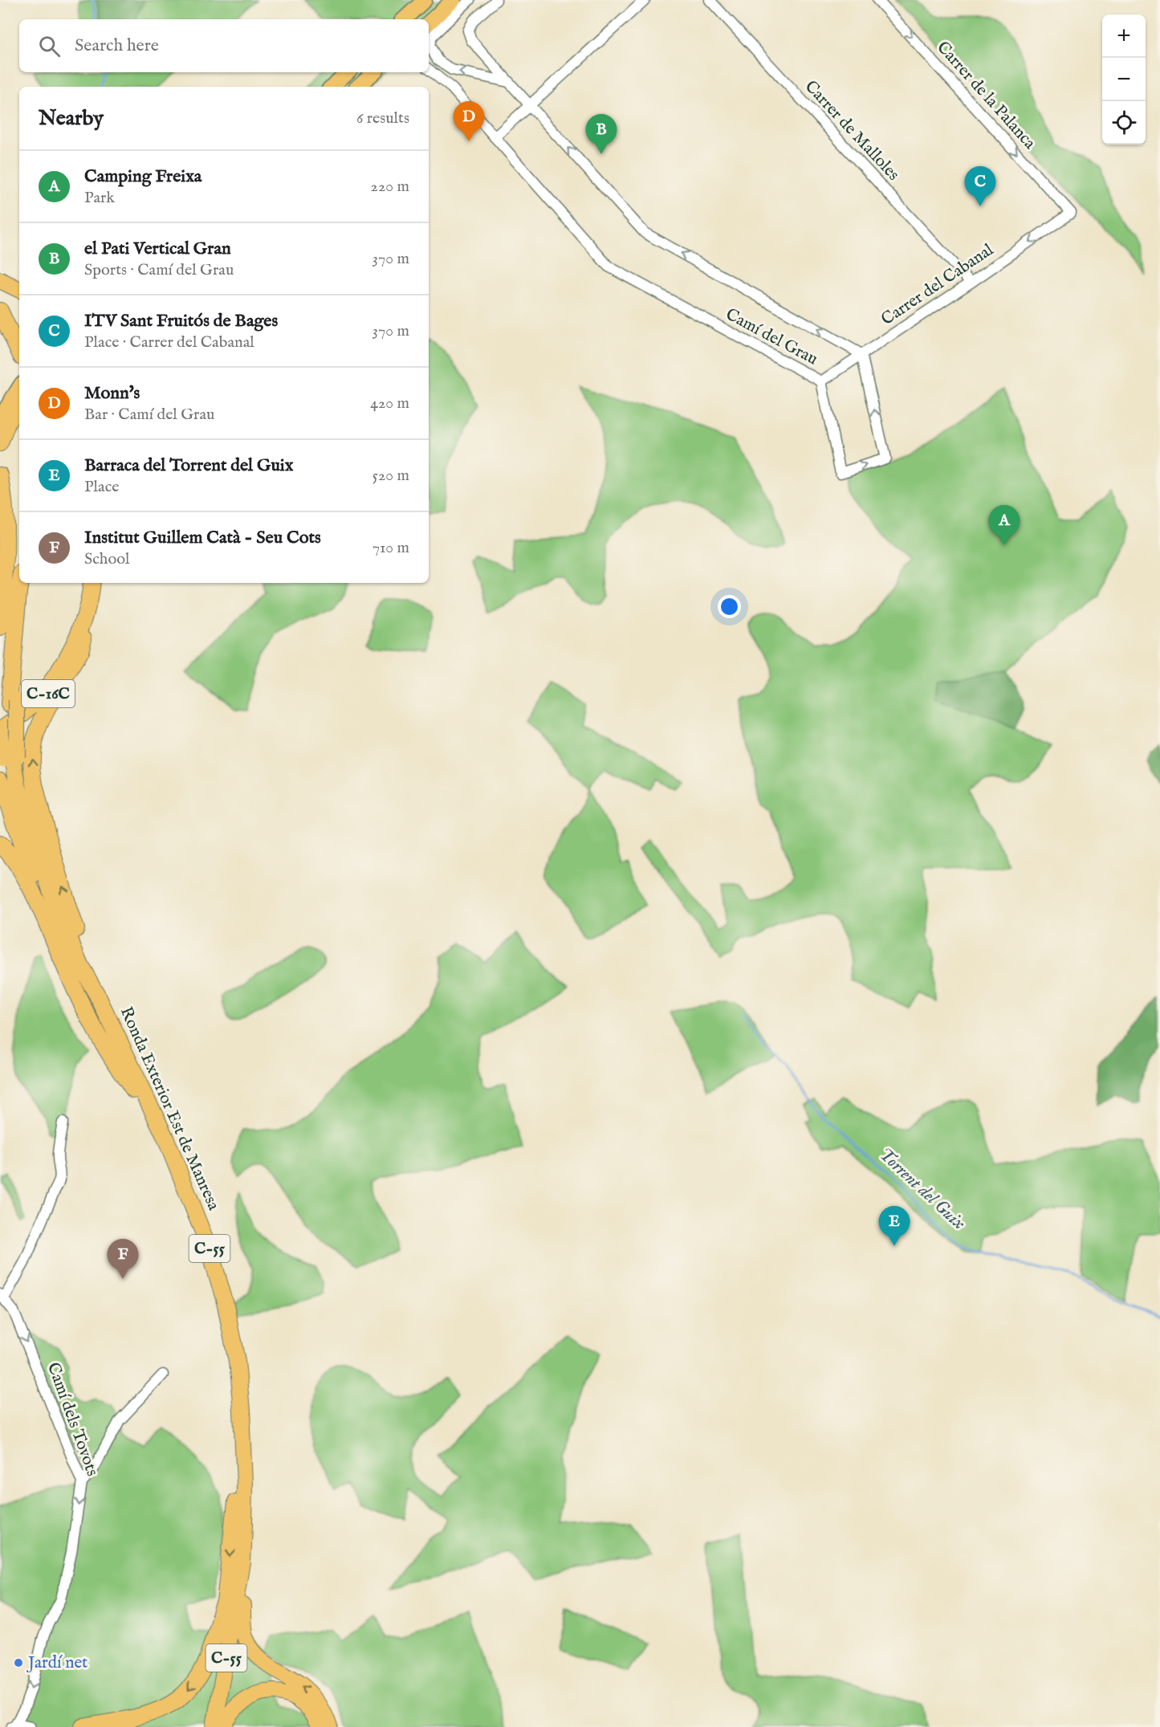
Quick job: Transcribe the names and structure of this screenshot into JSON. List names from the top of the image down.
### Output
{
  "streets": {
    "highway": ["Ronda Exterior Est de Manresa", "C-55"],
    "main road": ["C-16C"],
    "street": [
      "Carrer de la Palanca",
      "Carrer de Malloles",
      "Carrer del Cabanal",
      "Camí del Grau",
      "Camí dels Tovots"
    ]
  },
  "crossings": [
    ["Carrer de la Palanca", "Carrer del Cabanal"],
    ["Carrer de Malloles", "Carrer del Cabanal"],
    ["Carrer del Cabanal", "Camí del Grau"]
  ],
  "one_way": ["Carrer de la Palanca", "Carrer del Cabanal", "Camí dels Tovots"],
  "water": ["Torrent del Guix"],
  "places": ["Jardí net"],
  "page": {
    "map_buttons": ["+", "−"],
    "search": "Search here",
    "heading": ["Nearby", "6 results"],
    "pins": [
      "D",
      "B",
      "C",
      "A",
      "E",
      "F"
    ],
    "list": [
      {
        "mark": "A",
        "name": "Camping Freixa",
        "note": "Park",
        "value": "220 m"
      },
      {
        "mark": "B",
        "name": "el Pati Vertical Gran",
        "note": "Sports · Camí del Grau",
        "value": "370 m"
      },
      {
        "mark": "C",
        "name": "ITV Sant Fruitós de Bages",
        "note": "Place · Carrer del Cabanal",
        "value": "370 m"
      },
      {
        "mark": "D",
        "name": "Monn's",
        "note": "Bar · Camí del Grau",
        "value": "420 m"
      },
      {
        "mark": "E",
        "name": "Barraca del Torrent del Guix",
        "note": "Place",
        "value": "520 m"
      },
      {
        "mark": "F",
        "name": "Institut Guillem Catà - Seu Cots",
        "note": "School",
        "value": "710 m"
      }
    ]
  }
}
